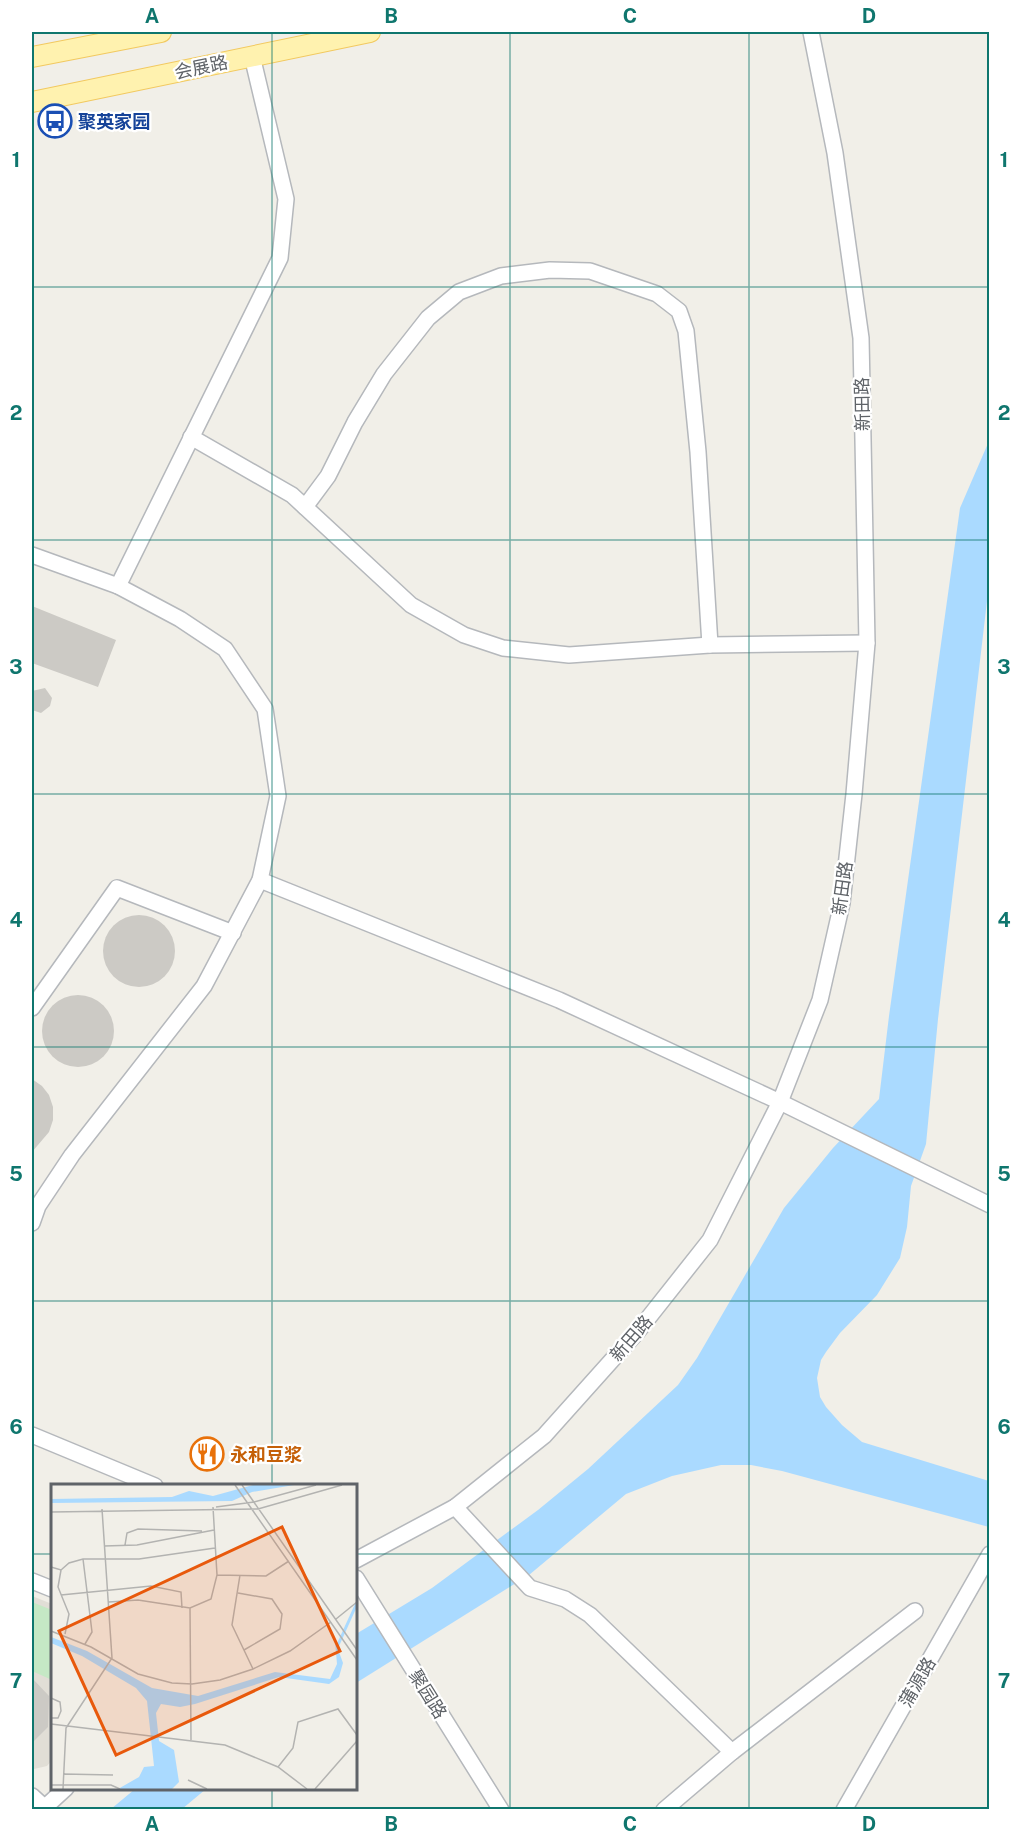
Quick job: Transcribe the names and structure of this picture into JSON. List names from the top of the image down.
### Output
{
  "streets": {
    "main road": ["会展路"],
    "street": ["新田路", "蒲源路", "聚园路"]
  },
  "places": {
    "bus stop": ["聚英家园"],
    "restaurant": ["永和豆浆"]
  },
  "grid": {
    "columns": [
      "A",
      "B",
      "C",
      "D"
    ],
    "rows": [
      "1",
      "2",
      "3",
      "4",
      "5",
      "6",
      "7"
    ]
  }
}
